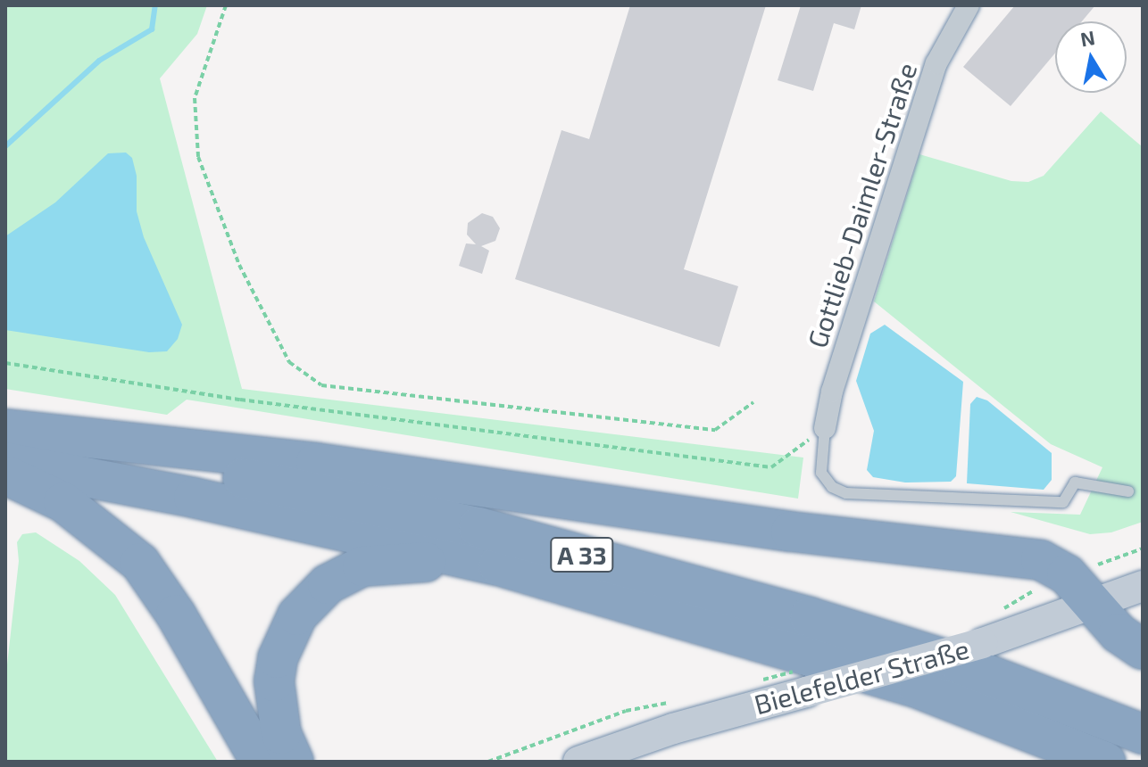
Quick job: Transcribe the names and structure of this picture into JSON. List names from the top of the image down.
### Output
{
  "streets": {
    "highway": ["A 33"],
    "main road": ["Bielefelder Straße"],
    "street": ["Gottlieb-Daimler-Straße"]
  },
  "north": "top"
}
